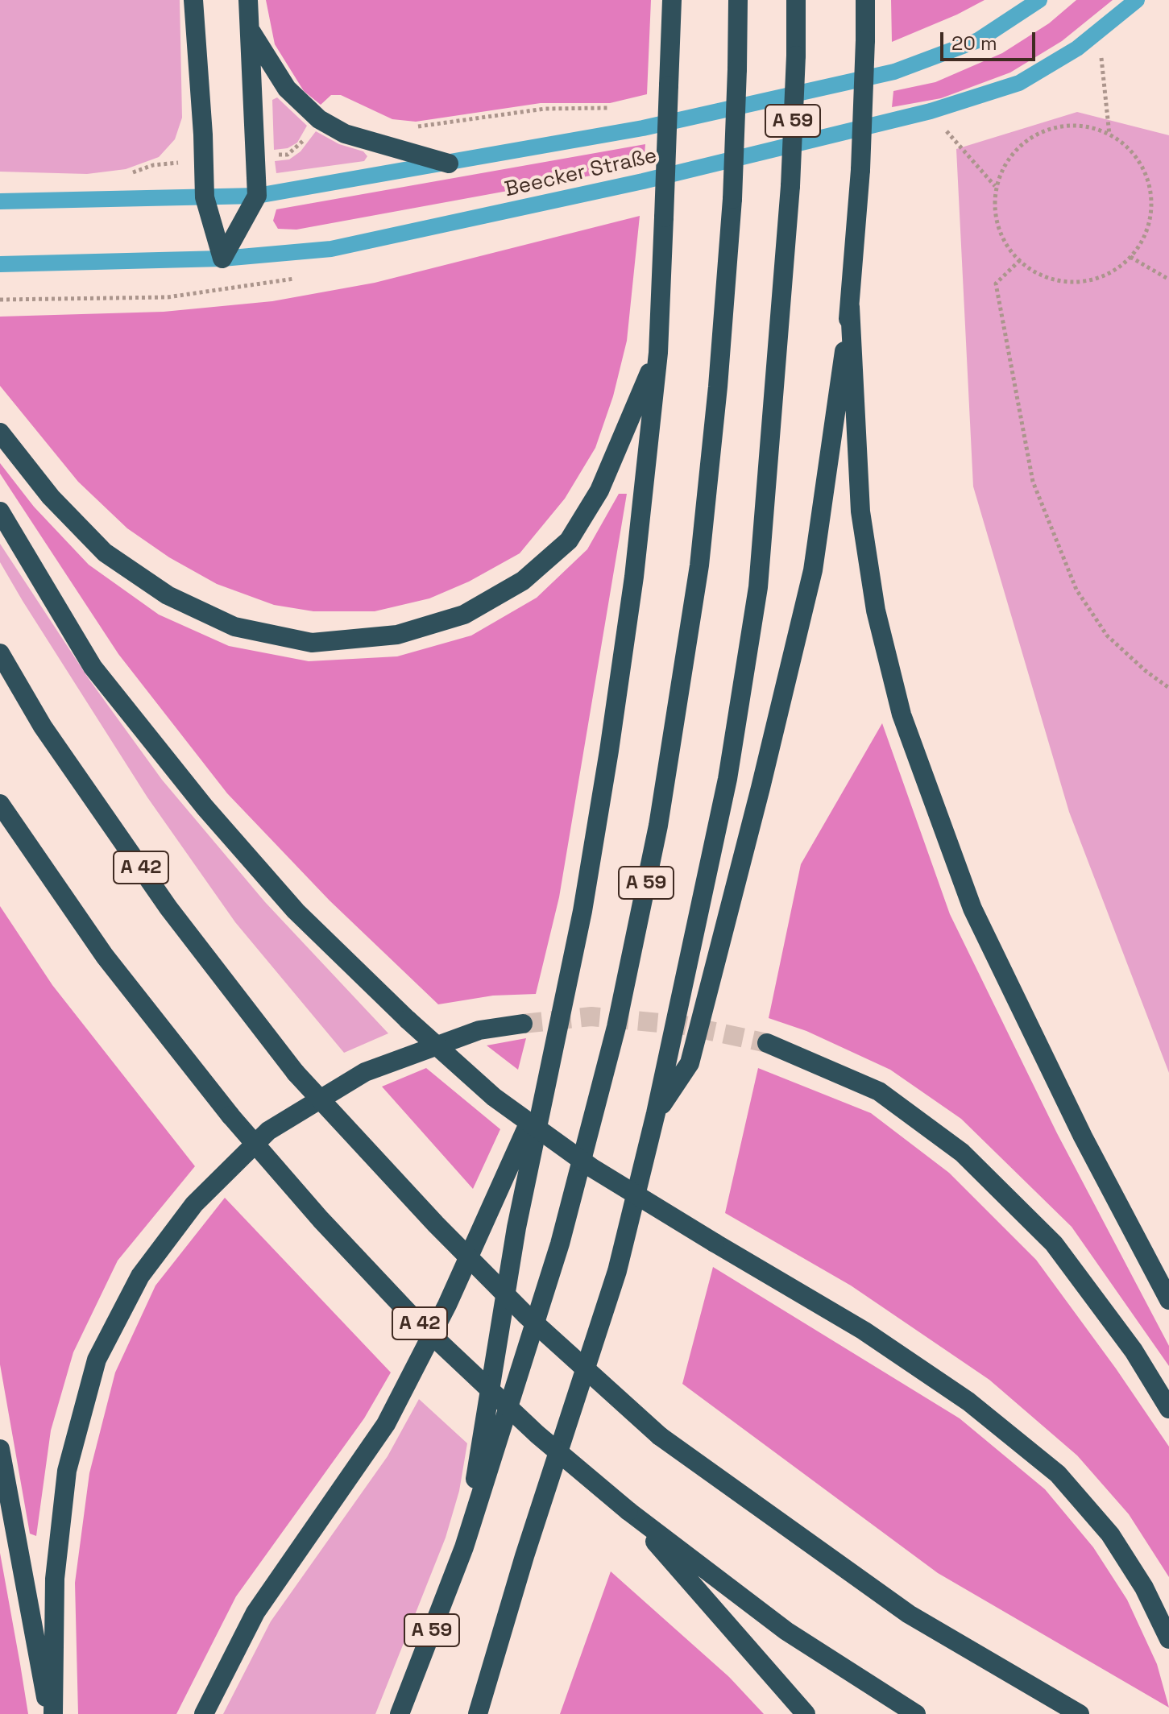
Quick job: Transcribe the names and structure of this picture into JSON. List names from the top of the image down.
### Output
{
  "streets": {
    "highway": ["A 59", "A 42"],
    "street": ["Beecker Straße"]
  },
  "scale_bar": "20 m"
}
